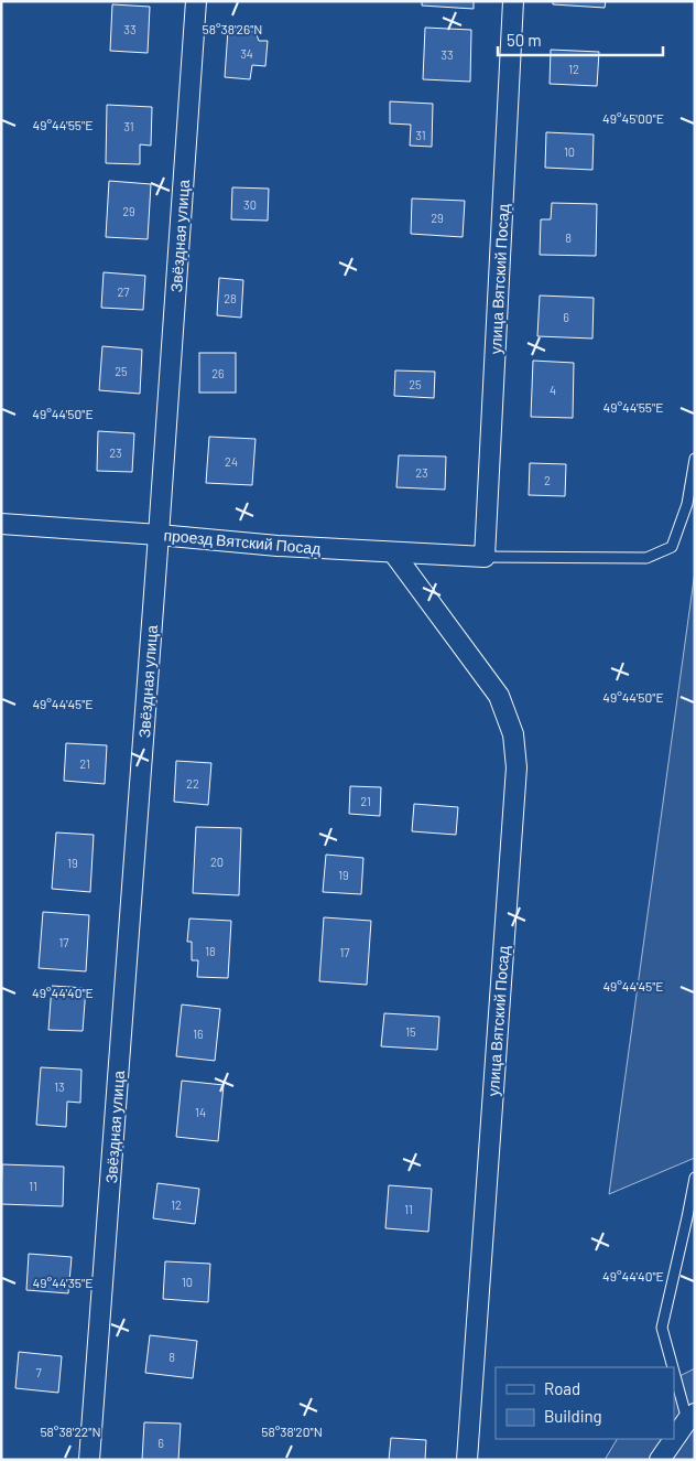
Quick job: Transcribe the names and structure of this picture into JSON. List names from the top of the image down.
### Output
{
  "streets": {
    "street": ["Звёздная улица", "улица Вятский Посад", "проезд Вятский Посад"]
  },
  "crossings": [
    ["Звёздная улица", "проезд Вятский Посад"],
    ["улица Вятский Посад", "проезд Вятский Посад"]
  ],
  "house_numbers": [
    "33",
    "34",
    "33",
    "12",
    "31",
    "31",
    "10",
    "30",
    "29",
    "29",
    "8",
    "27",
    "28",
    "6",
    "25",
    "26",
    "25",
    "4",
    "23",
    "24",
    "23",
    "2",
    "21",
    "22",
    "21",
    "20",
    "19",
    "19",
    "17",
    "18",
    "17",
    "15",
    "16",
    "13",
    "14",
    "11",
    "12",
    "11",
    "10",
    "8",
    "7",
    "6"
  ],
  "legend": ["Road", "Building"],
  "scale_bar": "50 m",
  "coordinates": [
    "58°38'26\"N",
    "49°45'00\"E",
    "49°44'55\"E",
    "49°44'50\"E",
    "49°44'45\"E",
    "49°44'40\"E",
    "49°44'35\"E",
    "58°38'22\"N",
    "58°38'20\"N"
  ]
}
